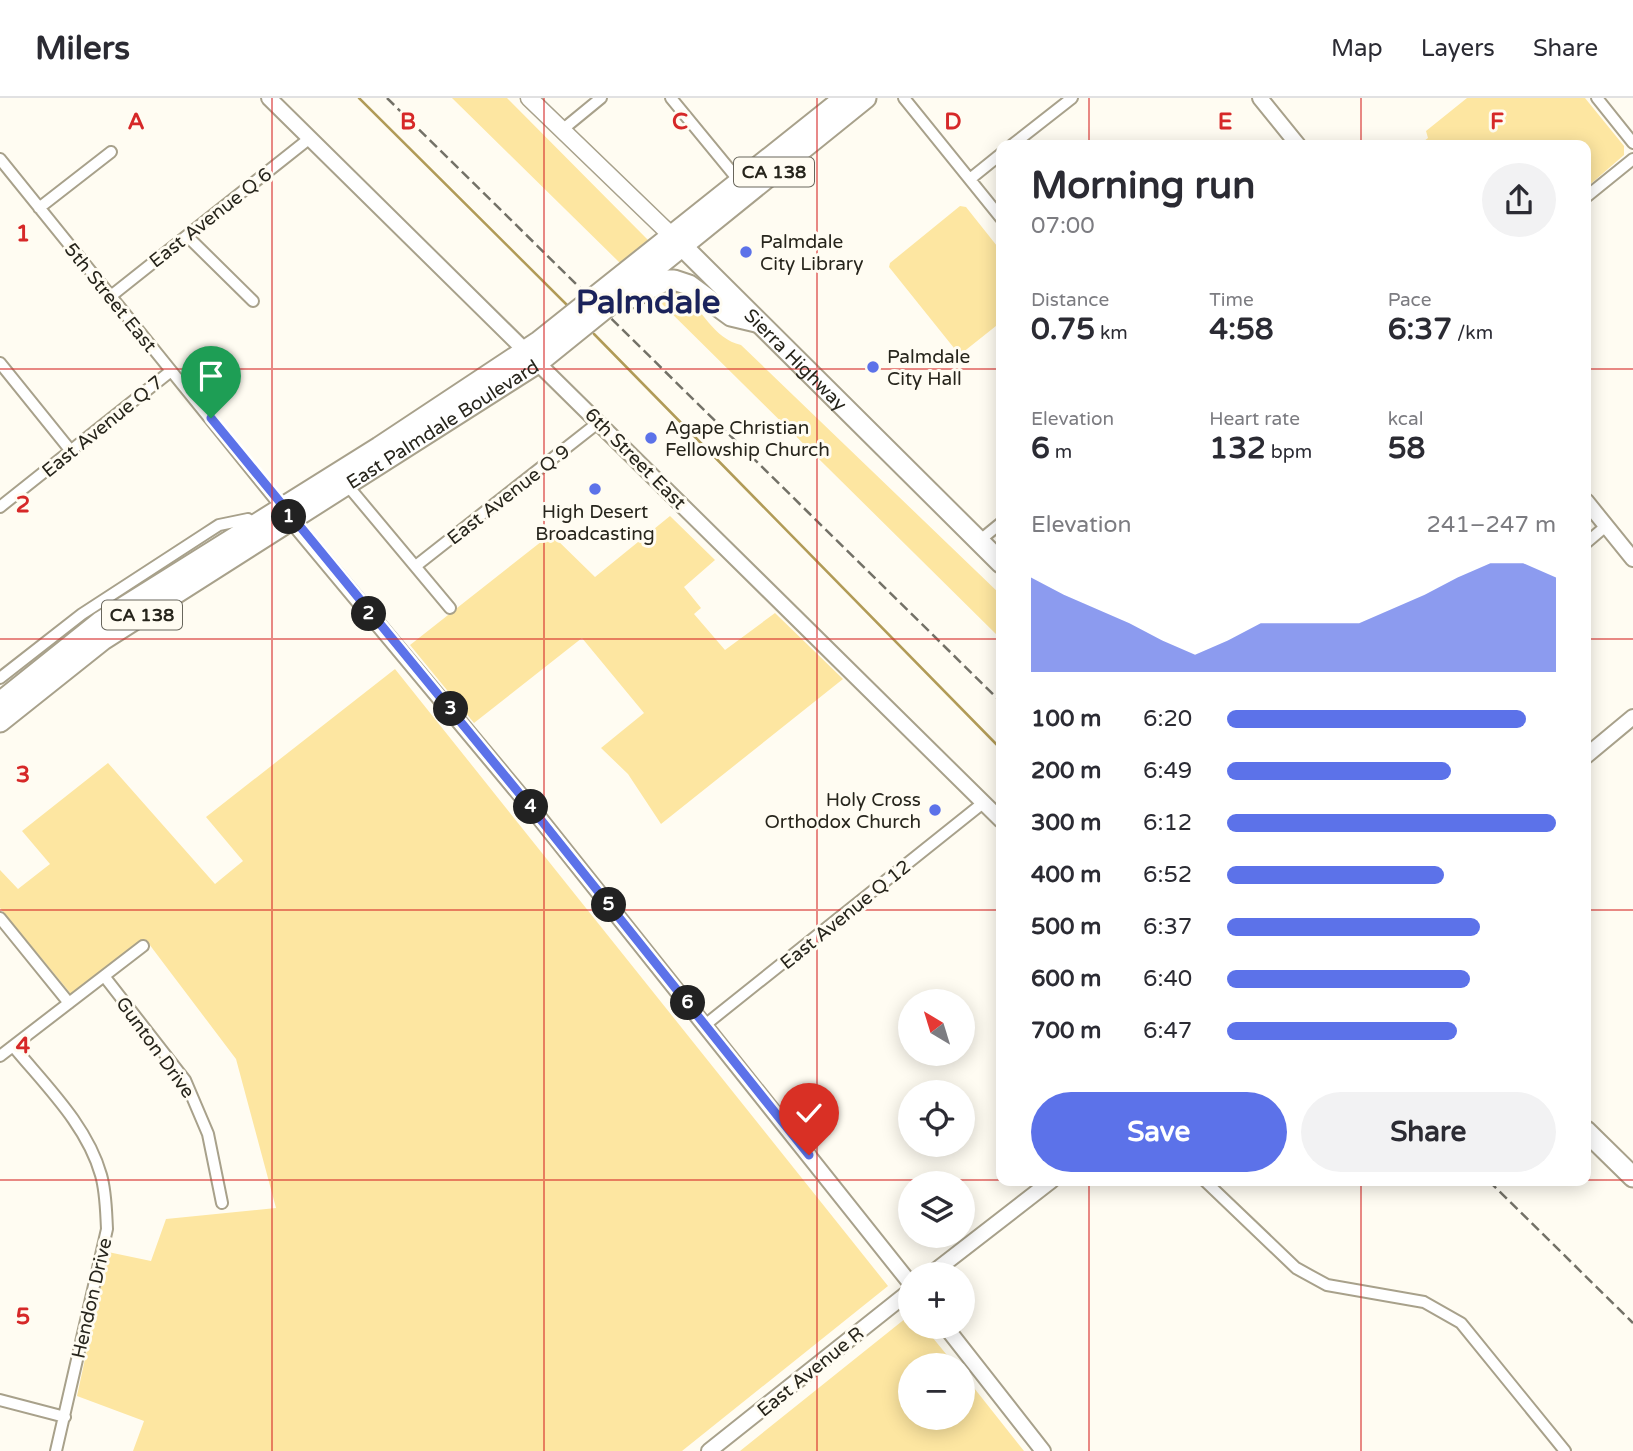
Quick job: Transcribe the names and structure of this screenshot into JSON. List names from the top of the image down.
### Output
{
  "streets": {
    "highway": ["CA 138", "Sierra Highway", "East Palmdale Boulevard"],
    "street": [
      "East Avenue Q 6",
      "5th Street East",
      "East Avenue Q 7",
      "6th Street East",
      "East Avenue Q 9",
      "East Avenue Q 12",
      "Gunton Drive",
      "Hendon Drive",
      "East Avenue R"
    ]
  },
  "crossings": [
    ["East Avenue Q 6", "5th Street East"],
    ["East Avenue Q 6", "6th Street East"],
    ["5th Street East", "East Palmdale Boulevard"],
    ["5th Street East", "East Avenue Q 7"],
    ["5th Street East", "East Avenue Q 12"],
    ["Sierra Highway", "East Palmdale Boulevard"],
    ["East Palmdale Boulevard", "6th Street East"],
    ["6th Street East", "East Avenue Q 9"],
    ["6th Street East", "East Avenue Q 12"]
  ],
  "districts": ["Palmdale"],
  "places": [
    "Palmdale City Library",
    "Palmdale City Hall",
    "Agape Christian Fellowship Church",
    "High Desert Broadcasting",
    "Holy Cross Orthodox Church"
  ],
  "north": "top left",
  "page": {
    "header": "Milers",
    "nav": ["Map", "Layers", "Share"],
    "heading": ["Morning run", "07:00"],
    "stats": [
      ["Distance", "0.75 km"],
      ["Time", "4:58"],
      ["Pace", "6:37 /km"],
      ["Elevation", "6 m"],
      ["Heart rate", "132 bpm"],
      ["kcal", "58"]
    ],
    "chart": ["Elevation", "241–247 m"],
    "pins": [
      "1",
      "2",
      "3",
      "4",
      "5",
      "6"
    ],
    "list": [
      {
        "name": "100 m",
        "note": "6:20"
      },
      {
        "name": "200 m",
        "note": "6:49"
      },
      {
        "name": "300 m",
        "note": "6:12"
      },
      {
        "name": "400 m",
        "note": "6:52"
      },
      {
        "name": "500 m",
        "note": "6:37"
      },
      {
        "name": "600 m",
        "note": "6:40"
      },
      {
        "name": "700 m",
        "note": "6:47"
      }
    ],
    "map_buttons": ["+", "−"],
    "buttons": ["Save", "Share"]
  },
  "grid": {
    "columns": [
      "A",
      "B",
      "C",
      "D",
      "E",
      "F"
    ],
    "rows": [
      "1",
      "2",
      "3",
      "4",
      "5"
    ]
  }
}
